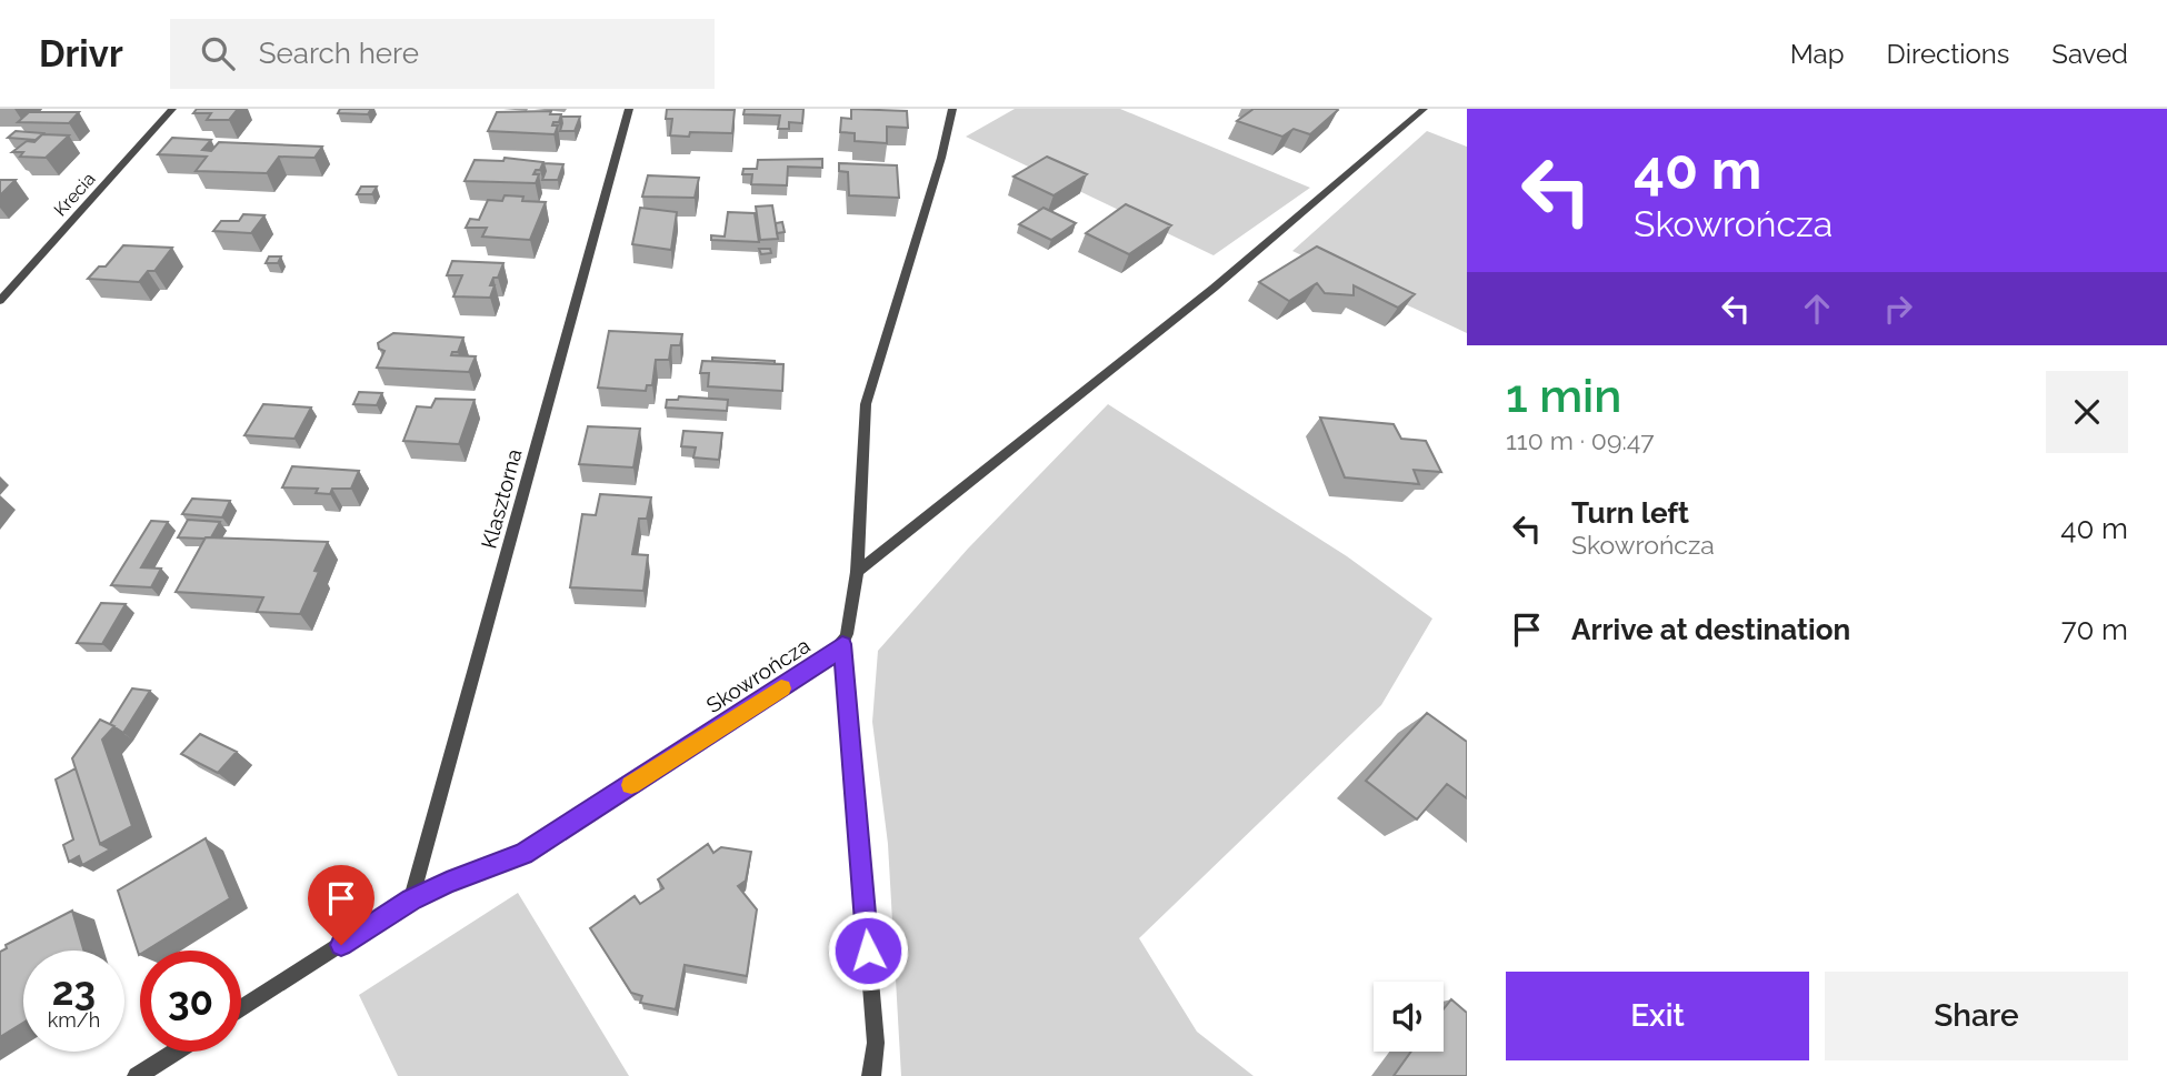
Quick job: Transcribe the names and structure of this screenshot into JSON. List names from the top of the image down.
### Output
{
  "streets": {
    "street": ["Krecia", "Klasztorna", "Skowrończa"]
  },
  "crossings": [
    ["Klasztorna", "Skowrończa"]
  ],
  "page": {
    "header": "Drivr",
    "search": "Search here",
    "nav": ["Map", "Directions", "Saved"],
    "turn": ["40 m", "Skowrończa"],
    "heading": ["1 min", "110 m · 09:47"],
    "list": [
      {
        "name": "Turn left",
        "note": "Skowrończa",
        "value": "40 m"
      },
      {
        "name": "Arrive at destination",
        "value": "70 m"
      }
    ],
    "speed": "23 km/h",
    "limit": "30",
    "buttons": ["Exit", "Share"]
  }
}
